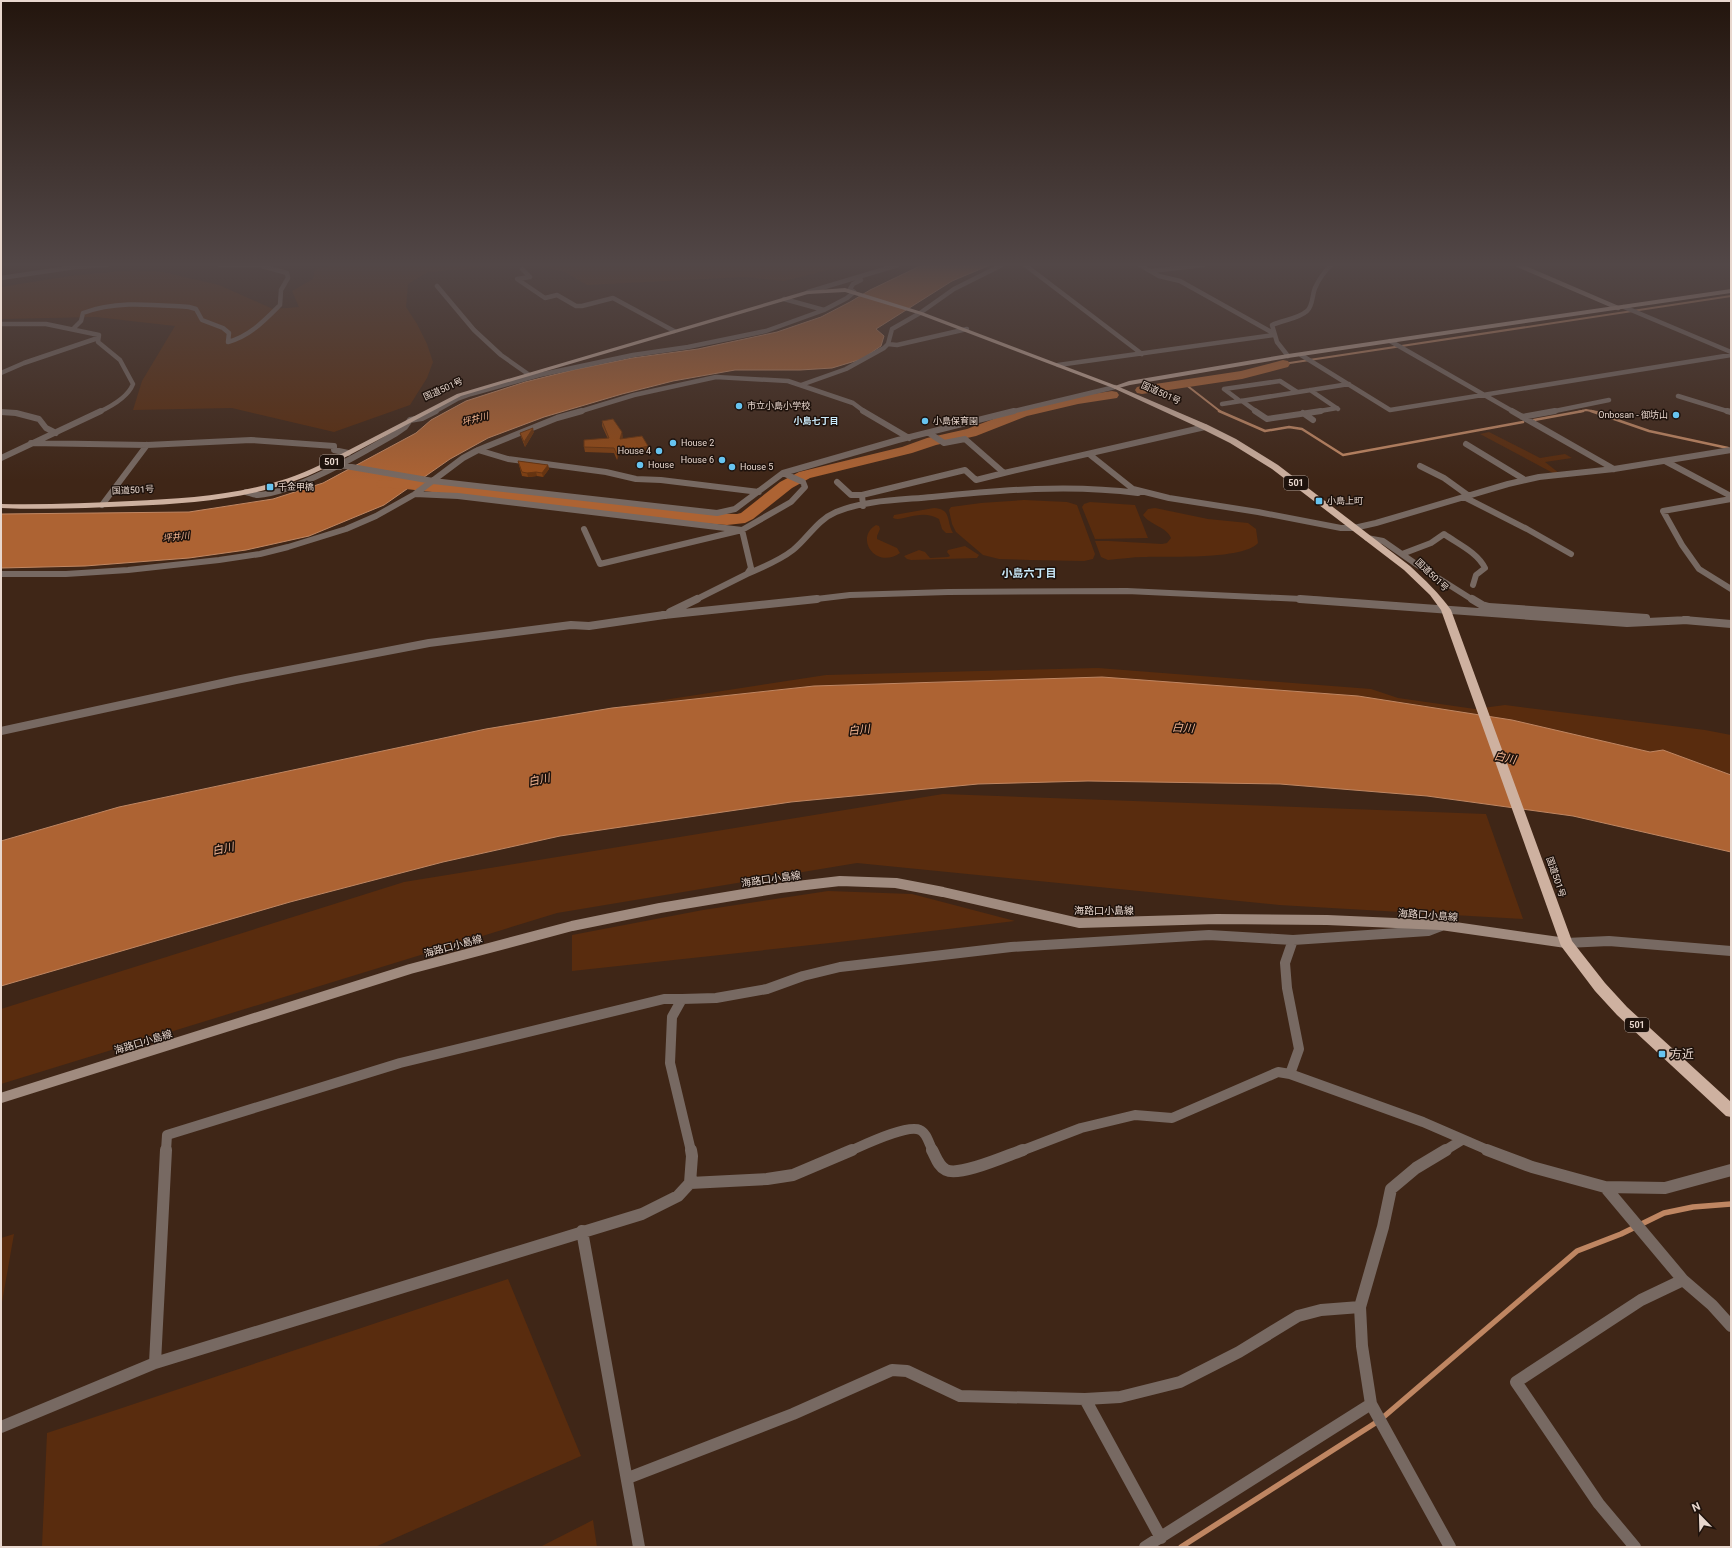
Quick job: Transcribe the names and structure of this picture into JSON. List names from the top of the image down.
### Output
{
  "streets": {
    "highway": ["国道501号", "501"],
    "main road": ["海路口小島線"]
  },
  "crossings": [
    ["国道501号", "海路口小島線"]
  ],
  "districts": ["小島七丁目", "小島六丁目"],
  "water": ["坪井川", "白川"],
  "places": {
    "other": [
      "市立小島小学校",
      "Onbosan - 御坊山",
      "小島保育園",
      "House 2",
      "House 4",
      "House 6",
      "House",
      "House 5"
    ],
    "transit": ["千金甲橋", "小島上町", "方近"]
  },
  "north": "top left"
}
